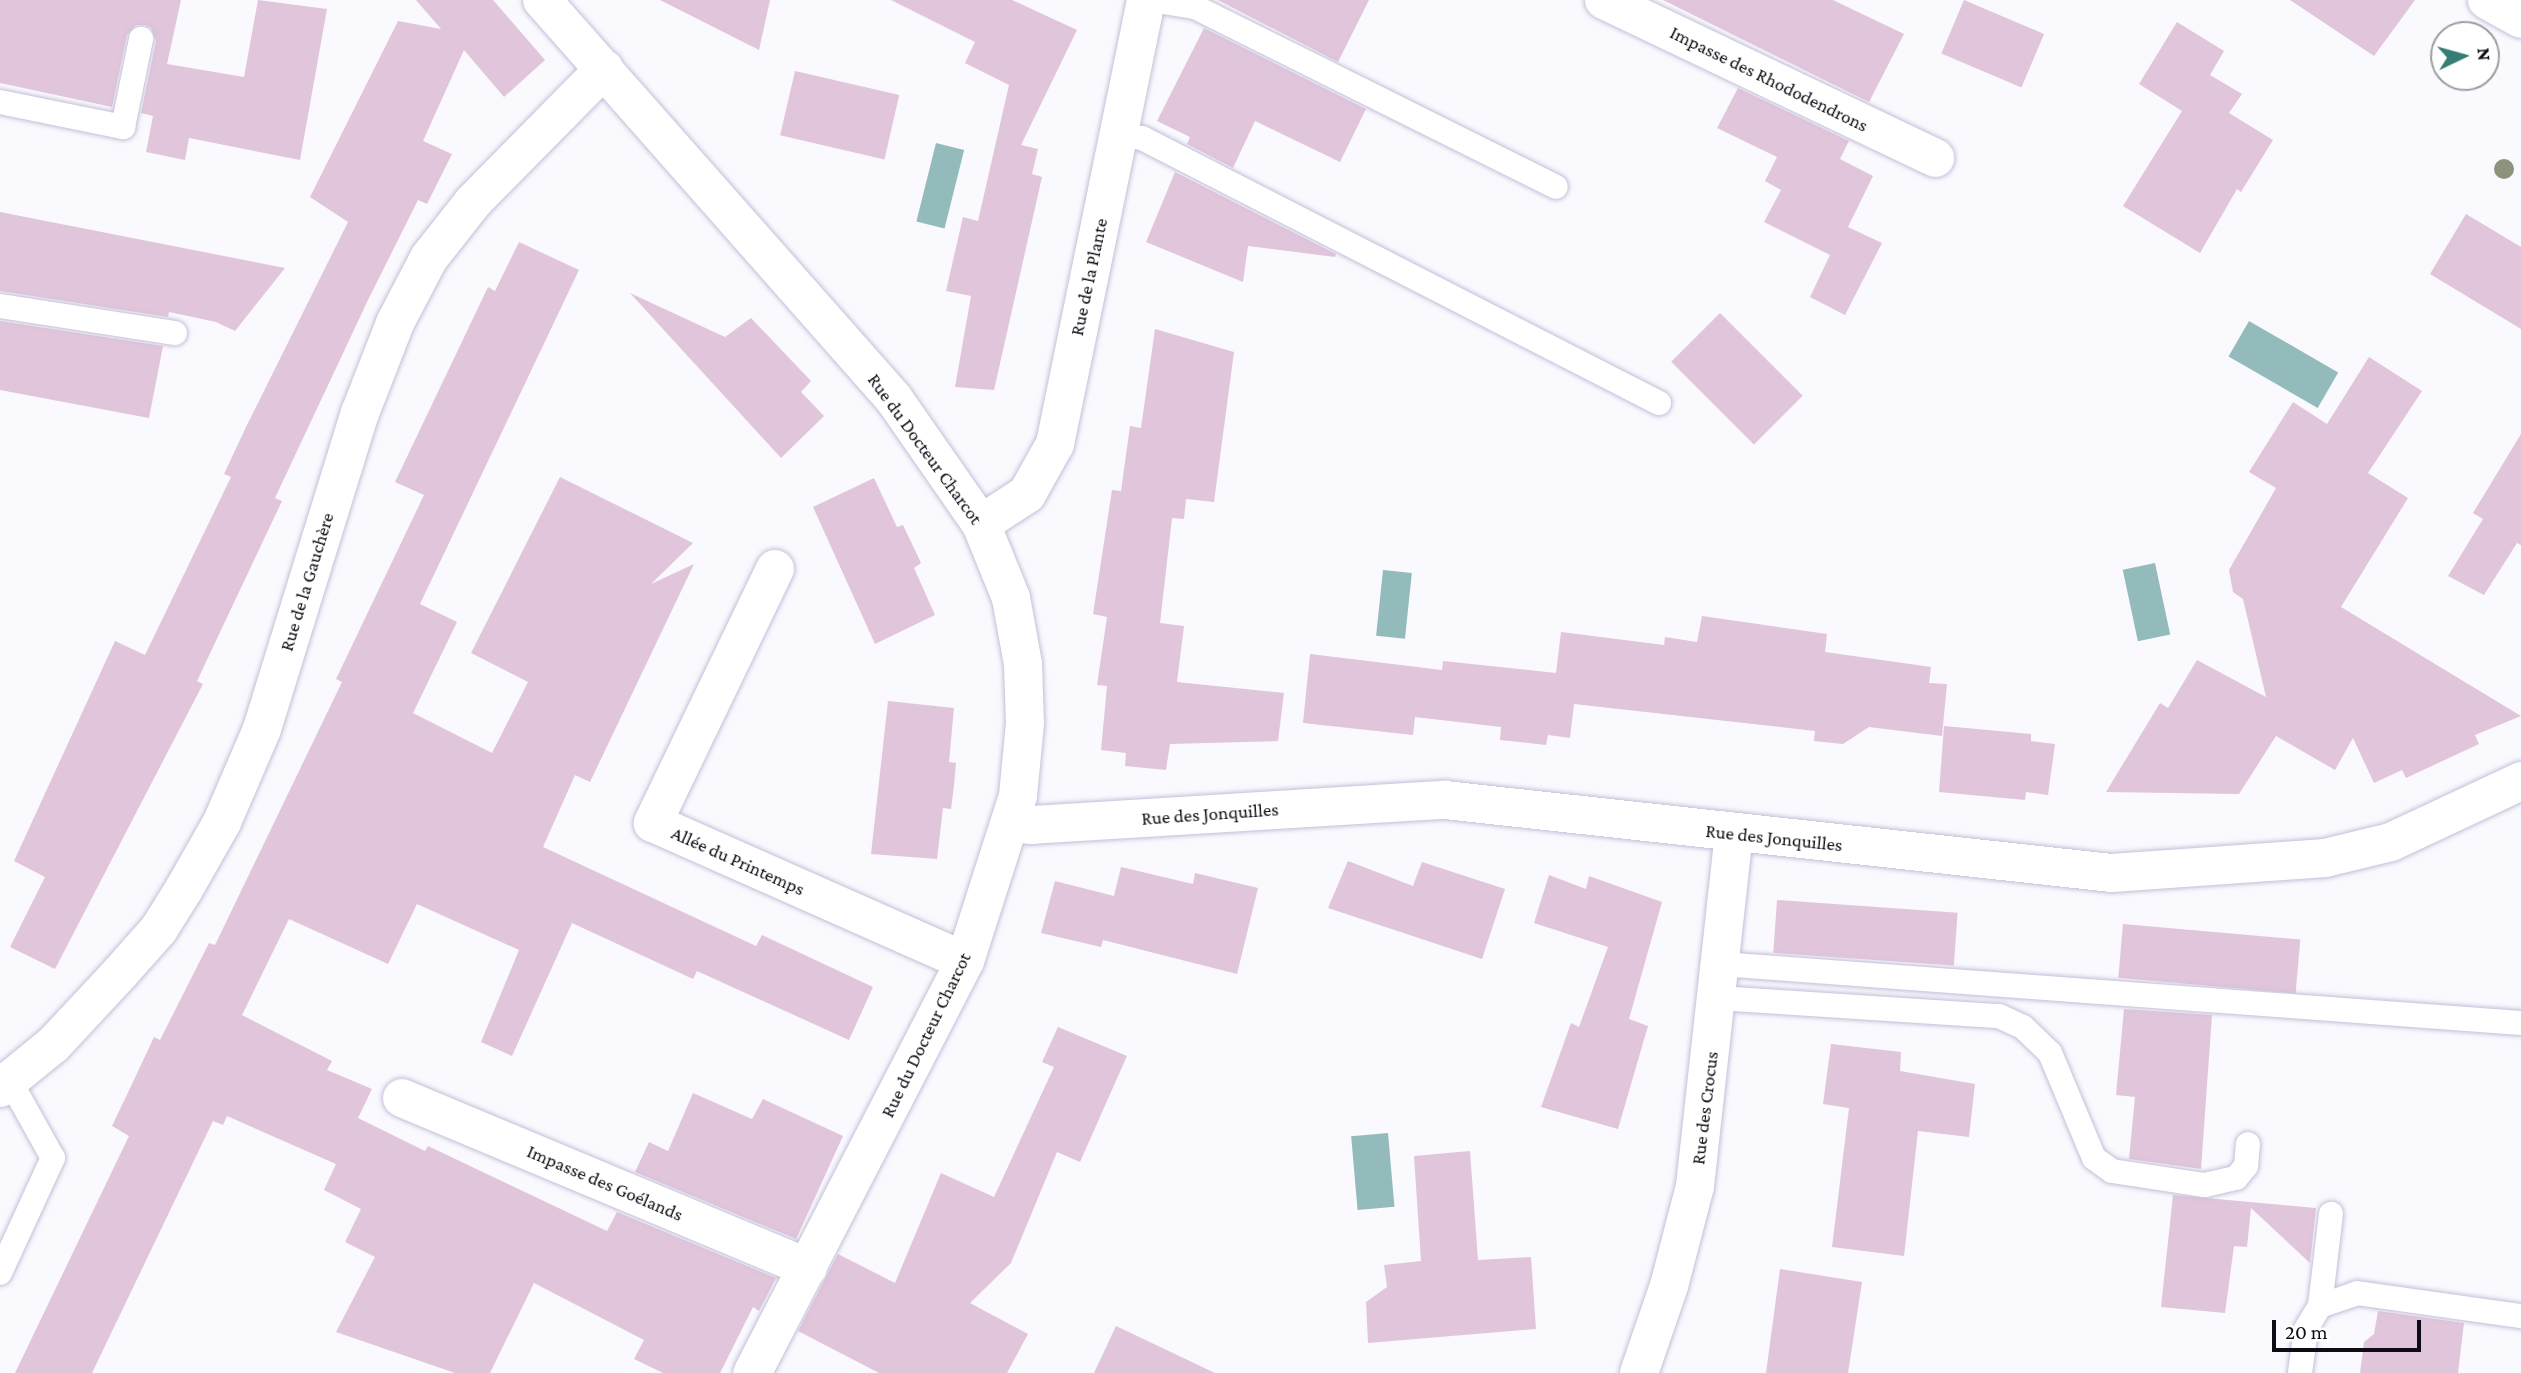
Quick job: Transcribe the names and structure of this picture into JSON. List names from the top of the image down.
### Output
{
  "streets": {
    "street": [
      "Impasse des Rhododendrons",
      "Rue de la Plante",
      "Rue du Docteur Charcot",
      "Rue de la Gauchère",
      "Rue des Jonquilles",
      "Allée du Printemps",
      "Rue des Crocus",
      "Impasse des Goélands"
    ]
  },
  "crossings": [
    ["Rue de la Plante", "Rue du Docteur Charcot"],
    ["Rue du Docteur Charcot", "Rue de la Gauchère"],
    ["Rue du Docteur Charcot", "Rue des Jonquilles"],
    ["Rue du Docteur Charcot", "Allée du Printemps"],
    ["Rue du Docteur Charcot", "Impasse des Goélands"],
    ["Rue des Jonquilles", "Rue des Crocus"]
  ],
  "scale_bar": "20 m",
  "north": "right"
}
